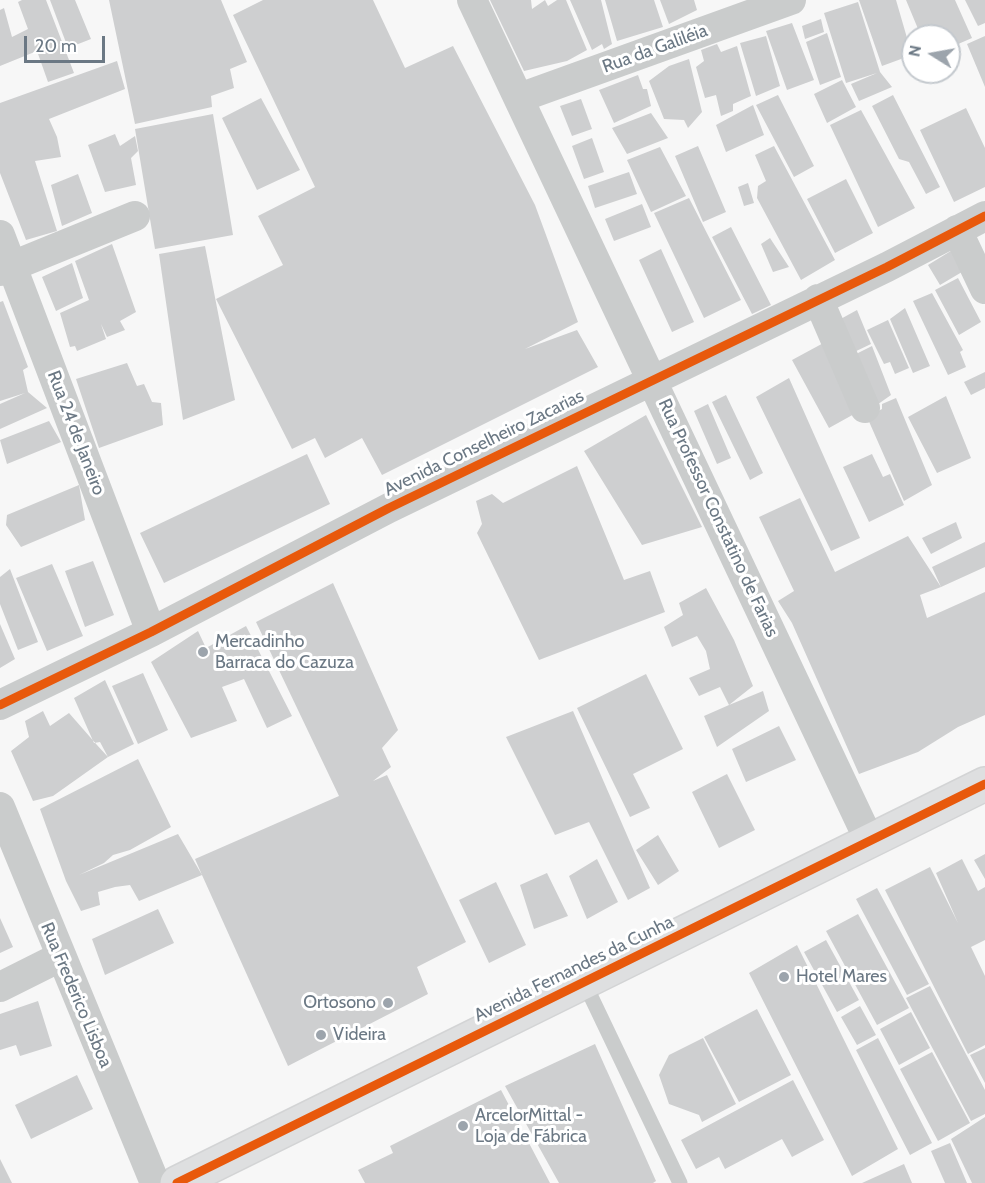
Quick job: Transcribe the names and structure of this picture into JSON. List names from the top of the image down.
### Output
{
  "streets": {
    "main road": ["Avenida Fernandes da Cunha"],
    "street": [
      "Rua da Galiléia",
      "Rua 24 de Janeiro",
      "Avenida Conselheiro Zacarias",
      "Rua Professor Constatino de Farias",
      "Rua Frederico Lisboa"
    ]
  },
  "crossings": [
    ["Rua da Galiléia", "Rua Professor Constatino de Farias"],
    ["Rua 24 de Janeiro", "Avenida Conselheiro Zacarias"],
    ["Avenida Conselheiro Zacarias", "Rua Professor Constatino de Farias"],
    ["Rua Professor Constatino de Farias", "Avenida Fernandes da Cunha"]
  ],
  "places": [
    "Mercadinho Barraca do Cazuza",
    "Hotel Mares",
    "Ortosono",
    "Videira",
    "ArcelorMittal - Loja de Fábrica"
  ],
  "scale_bar": "20 m",
  "north": "left"
}
